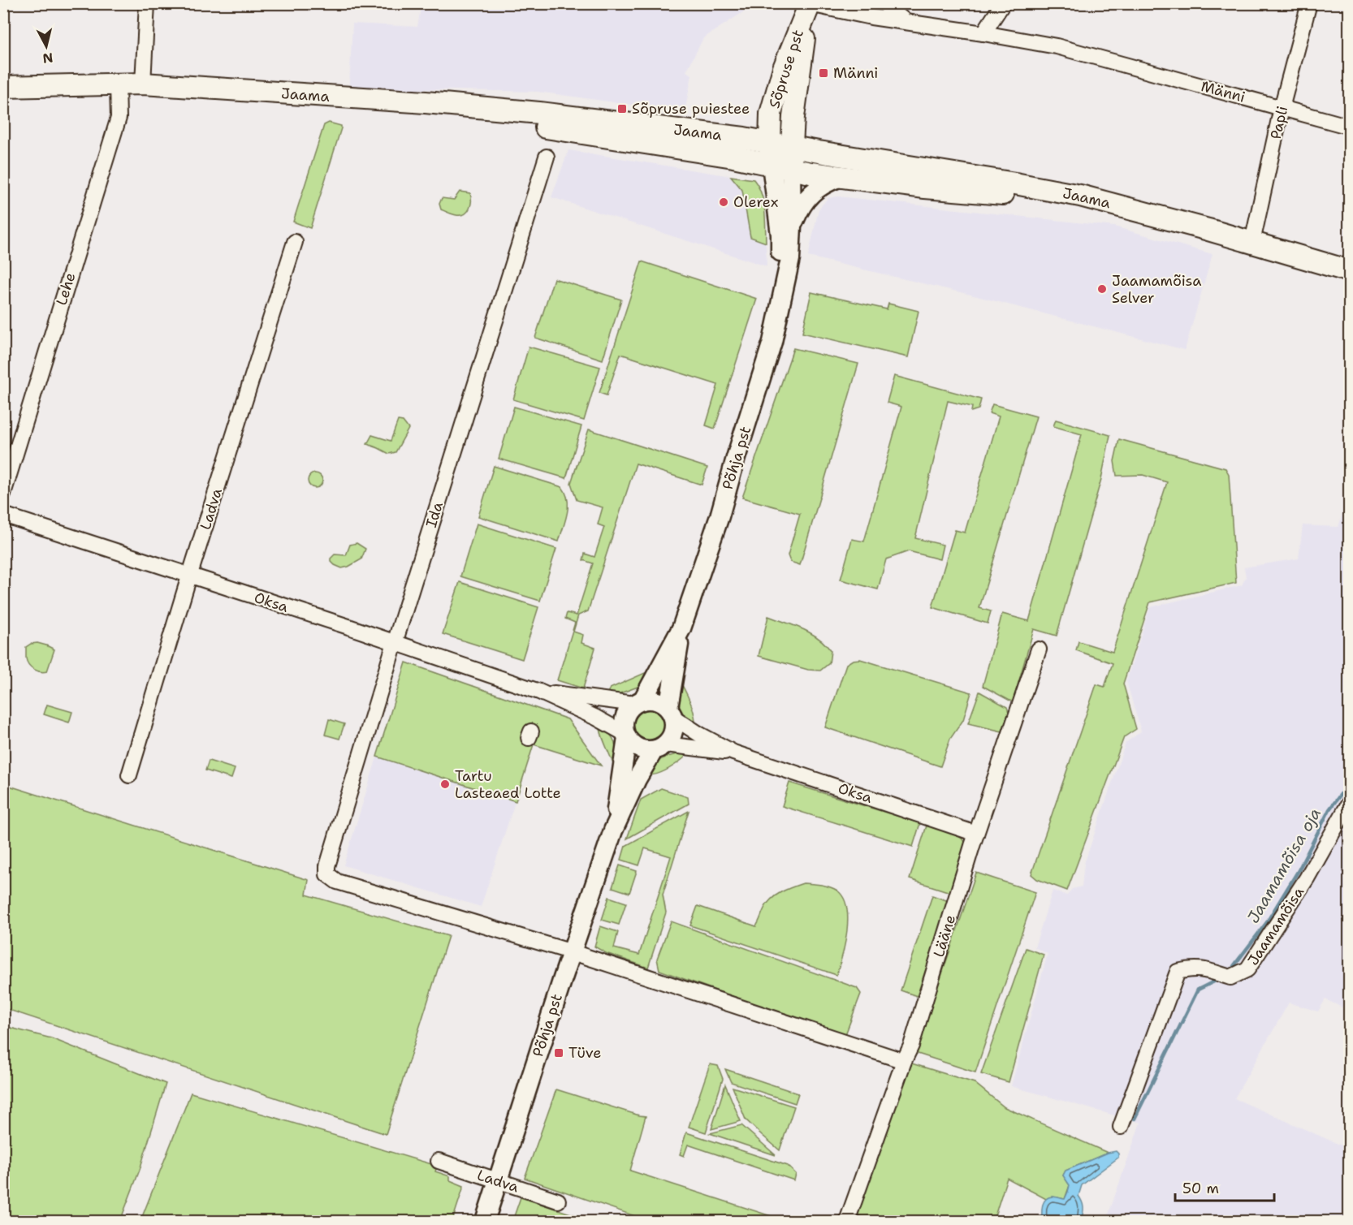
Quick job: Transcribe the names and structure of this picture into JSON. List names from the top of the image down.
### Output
{
  "streets": {
    "main road": ["Sõpruse pst", "Jaama"],
    "street": [
      "Männi",
      "Papli",
      "Lehe",
      "Põhja pst",
      "Ladva",
      "Ida",
      "Oksa",
      "Jaamamõisa",
      "Lääne"
    ]
  },
  "crossings": [
    ["Sõpruse pst", "Männi"],
    ["Sõpruse pst", "Jaama"],
    ["Sõpruse pst", "Põhja pst"],
    ["Männi", "Papli"],
    ["Jaama", "Papli"],
    ["Jaama", "Lehe"],
    ["Jaama", "Põhja pst"],
    ["Põhja pst", "Ladva"],
    ["Põhja pst", "Ida"],
    ["Põhja pst", "Oksa"],
    ["Ladva", "Oksa"],
    ["Ida", "Oksa"],
    ["Oksa", "Lääne"]
  ],
  "water": ["Jaamamõisa oja"],
  "places": {
    "transit": ["Männi", "Sõpruse puiestee", "Tüve"],
    "other": ["Olerex", "Jaamamõisa Selver", "Tartu Lasteaed Lotte"]
  },
  "scale_bar": "50 m",
  "north": "bottom"
}
